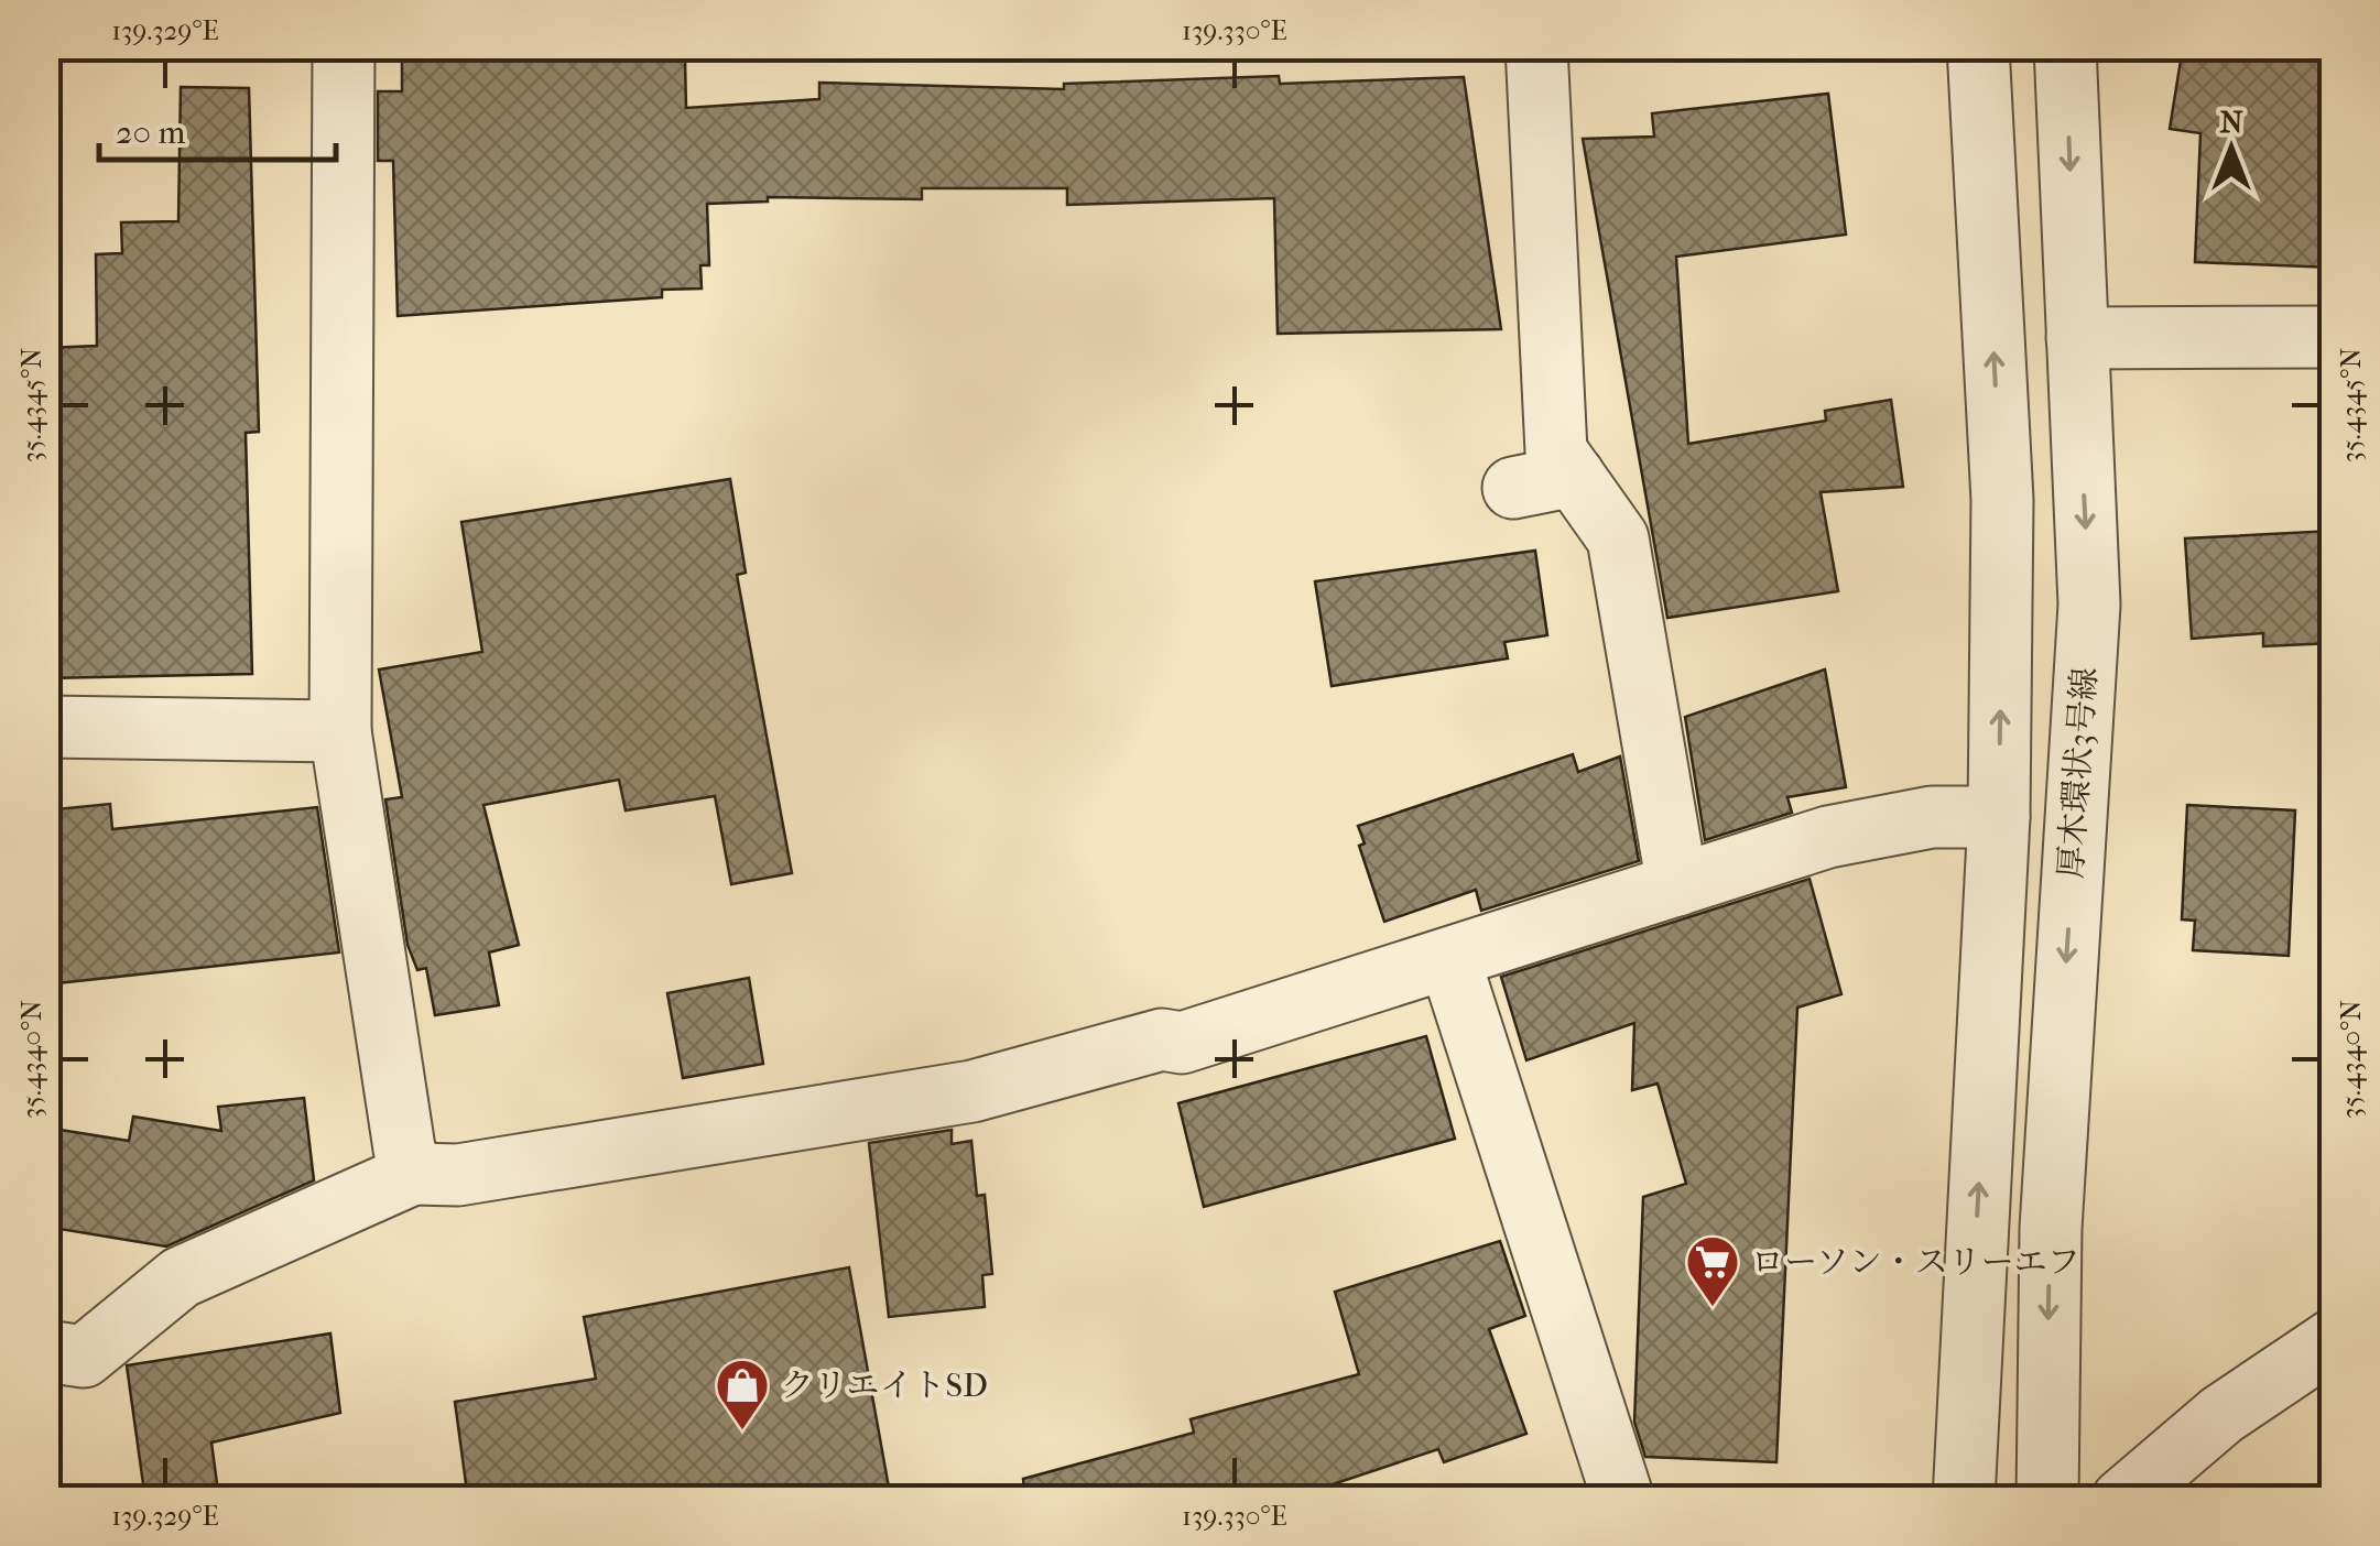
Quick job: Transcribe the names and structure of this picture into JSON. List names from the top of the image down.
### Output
{
  "streets": {
    "street": ["厚木環状3号線"]
  },
  "places": {
    "supermarket": ["ローソン・スリーエフ"],
    "shop": ["クリエイトSD"]
  },
  "scale_bar": "20 m",
  "north": "top",
  "coordinates": [
    "139.329°E",
    "139.330°E",
    "35.4345°N",
    "35.4340°N"
  ]
}
